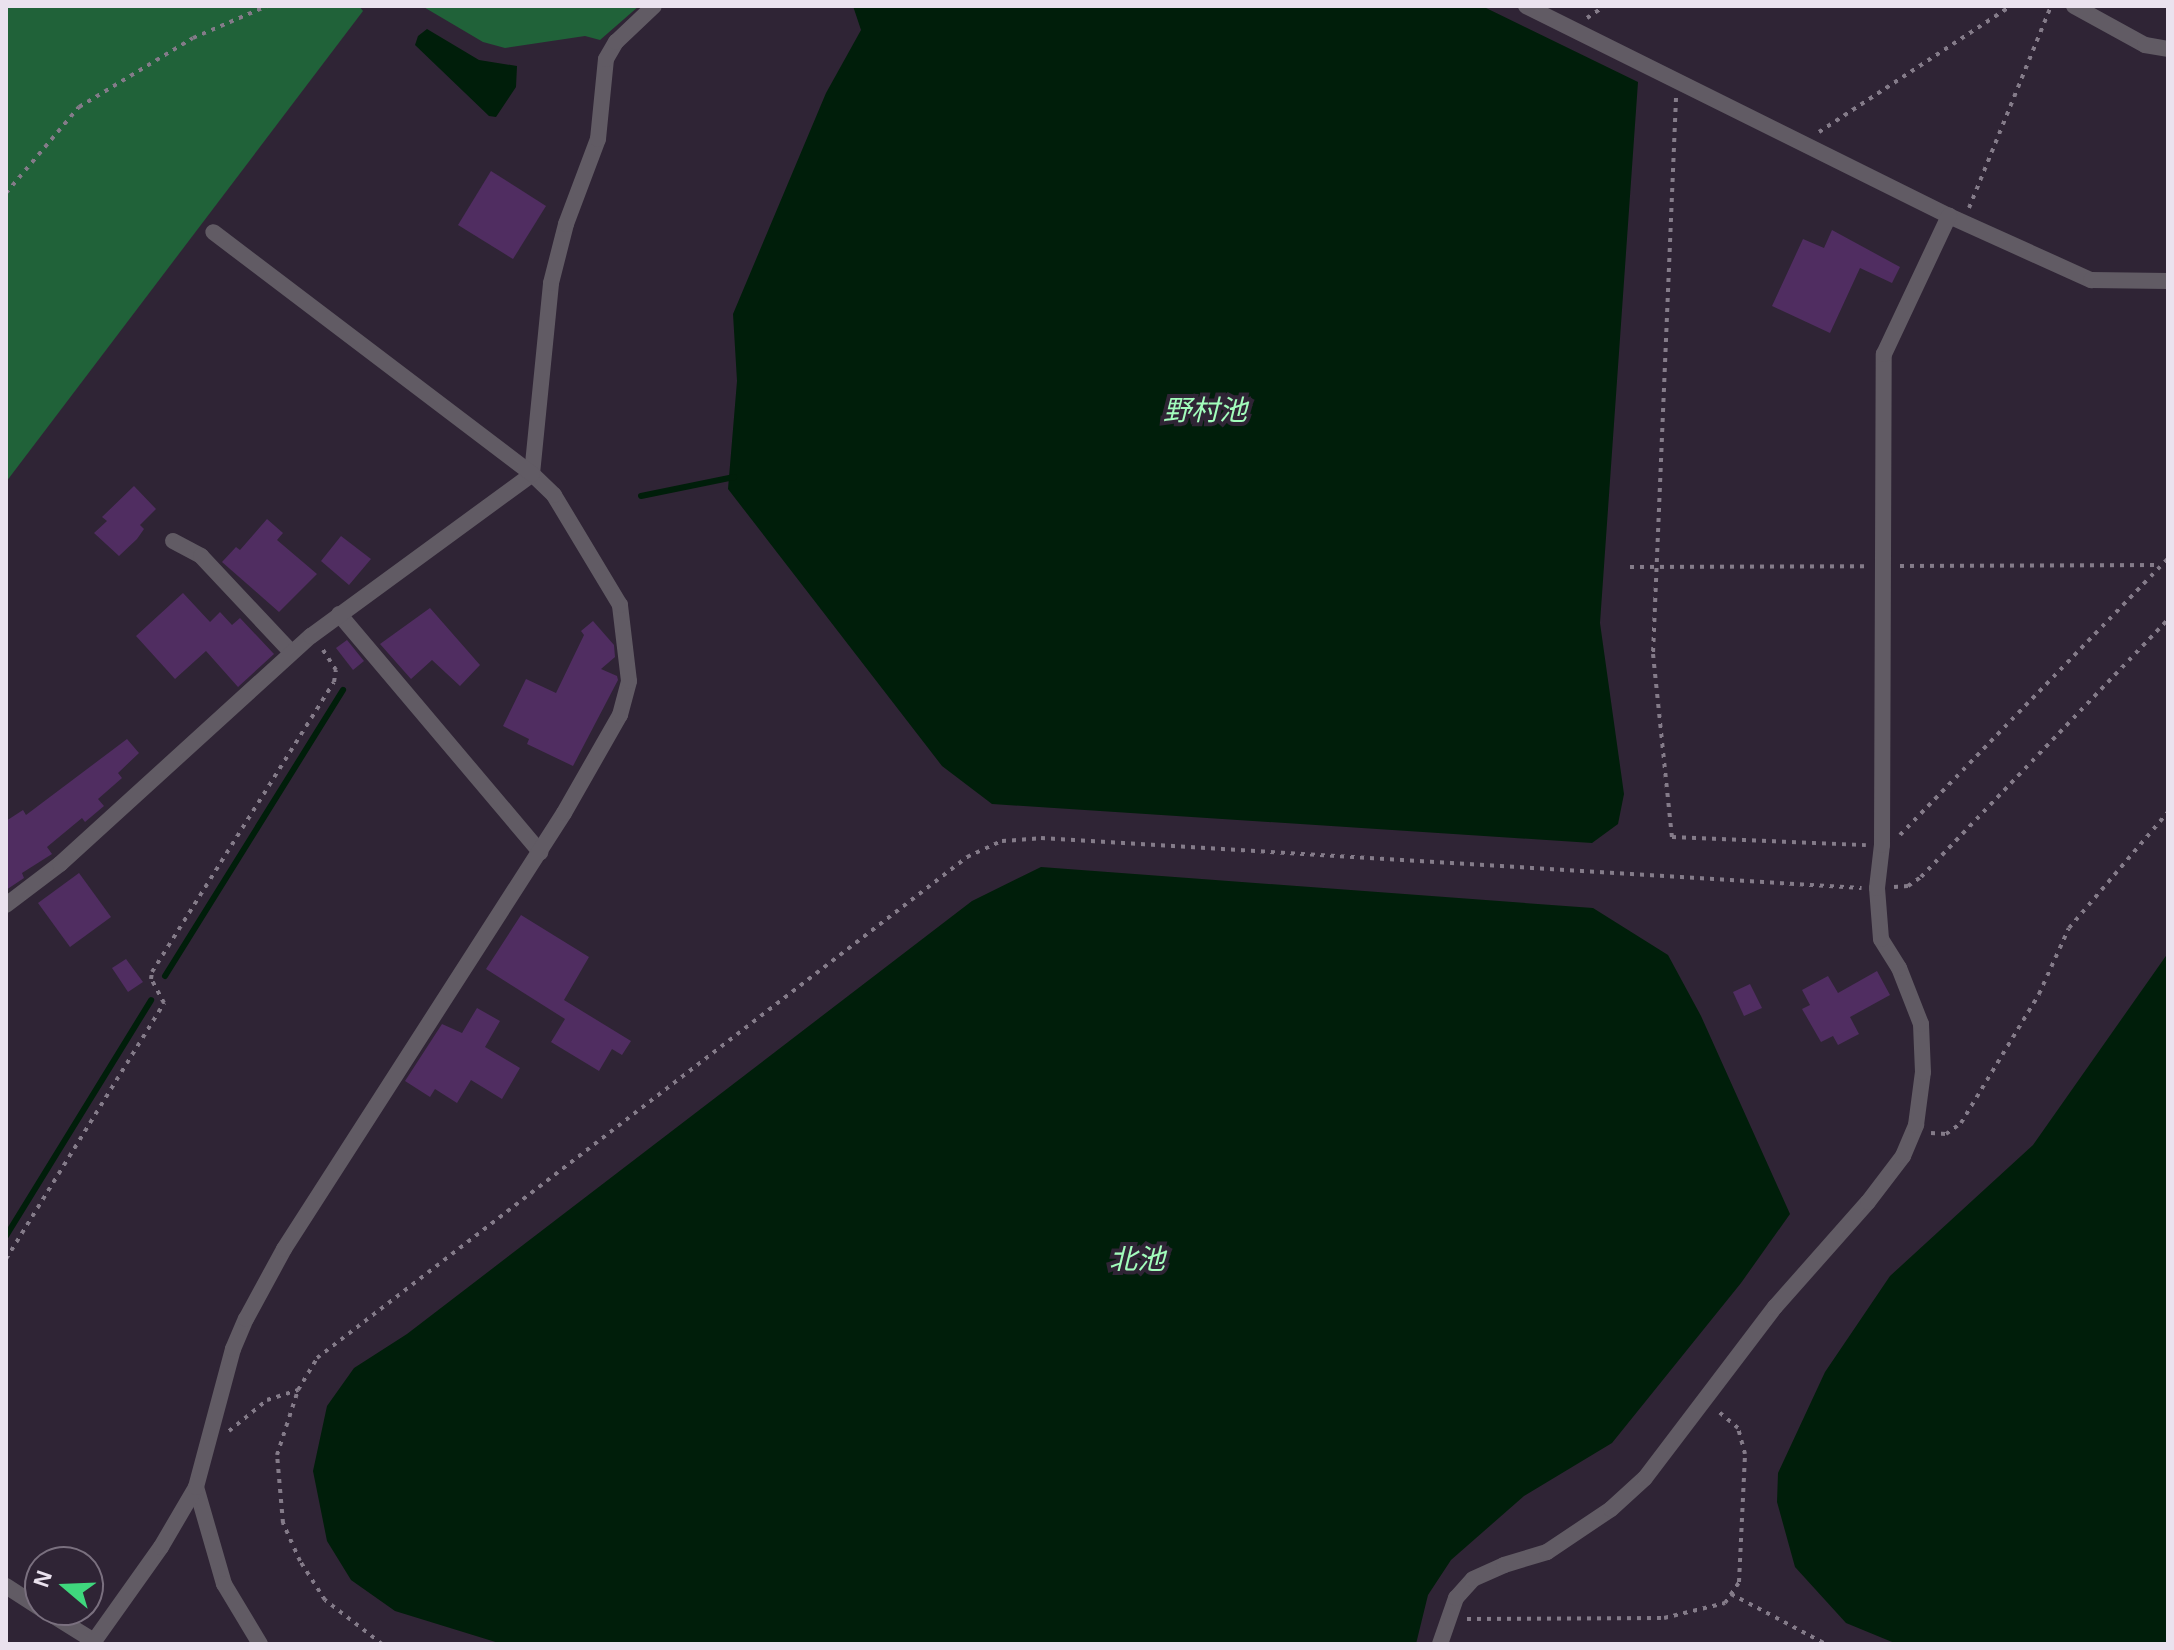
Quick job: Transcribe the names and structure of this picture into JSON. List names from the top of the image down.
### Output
{
  "water": ["野村池", "北池"],
  "north": "left"
}
